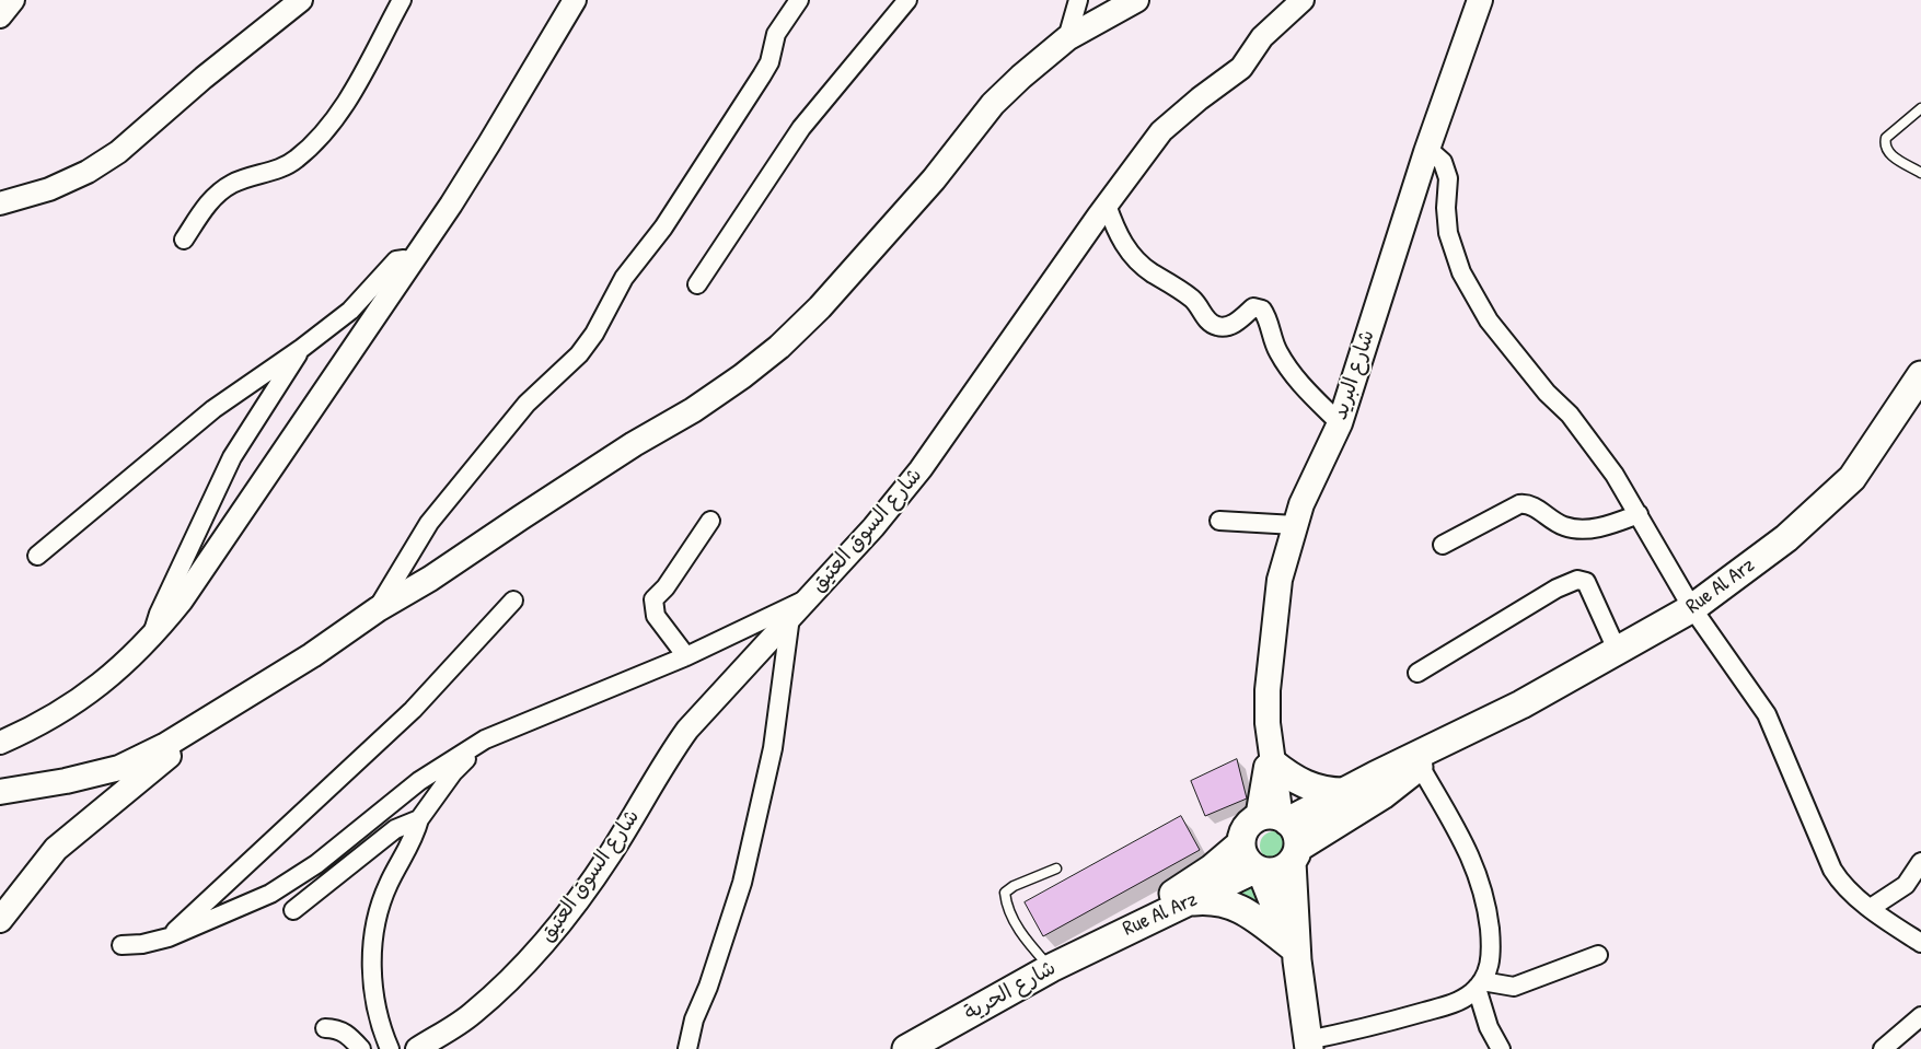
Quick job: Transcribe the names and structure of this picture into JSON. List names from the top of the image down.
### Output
{
  "streets": {
    "main road": ["شارع البريد", "Rue Al Arz", "شارع الحرية"],
    "street": ["شارع السوق العتيق"]
  },
  "crossings": [
    ["شارع البريد", "Rue Al Arz"],
    ["Rue Al Arz", "شارع الحرية"]
  ]
}
